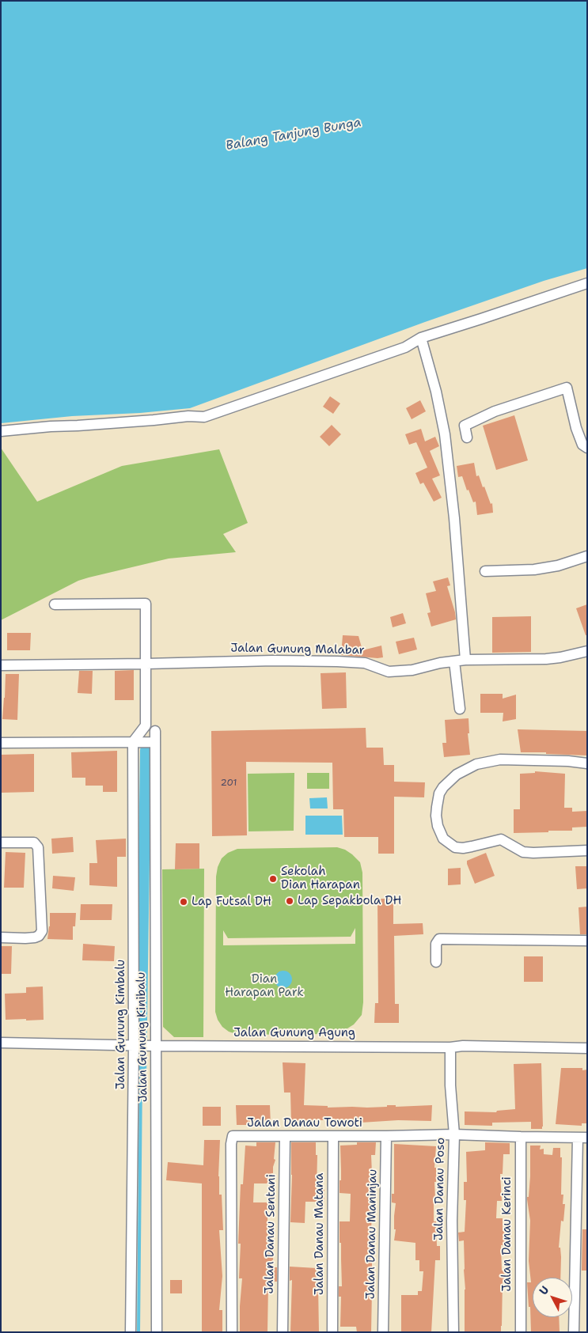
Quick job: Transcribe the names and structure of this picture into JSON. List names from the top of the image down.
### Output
{
  "streets": {
    "street": [
      "Jalan Gunung Malabar",
      "Jalan Gunung Kimbalu",
      "Jalan Gunung Agung",
      "Jalan Gunung Kinibalu",
      "Jalan Danau Towoti",
      "Jalan Danau Poso",
      "Jalan Danau Sentani",
      "Jalan Danau Matana",
      "Jalan Danau Maninjau",
      "Jalan Danau Kerinci"
    ]
  },
  "crossings": [
    ["Jalan Gunung Kimbalu", "Jalan Gunung Agung"],
    ["Jalan Gunung Agung", "Jalan Gunung Kinibalu"],
    ["Jalan Gunung Agung", "Jalan Danau Poso"],
    ["Jalan Danau Towoti", "Jalan Danau Poso"],
    ["Jalan Danau Towoti", "Jalan Danau Sentani"],
    ["Jalan Danau Towoti", "Jalan Danau Matana"],
    ["Jalan Danau Towoti", "Jalan Danau Maninjau"],
    ["Jalan Danau Towoti", "Jalan Danau Kerinci"]
  ],
  "water": ["Balang Tanjung Bunga"],
  "parks": ["Dian Harapan Park"],
  "places": ["Sekolah Dian Harapan", "Lap Sepakbola DH", "Lap Futsal DH"],
  "house_numbers": ["201"],
  "north": "top left"
}
